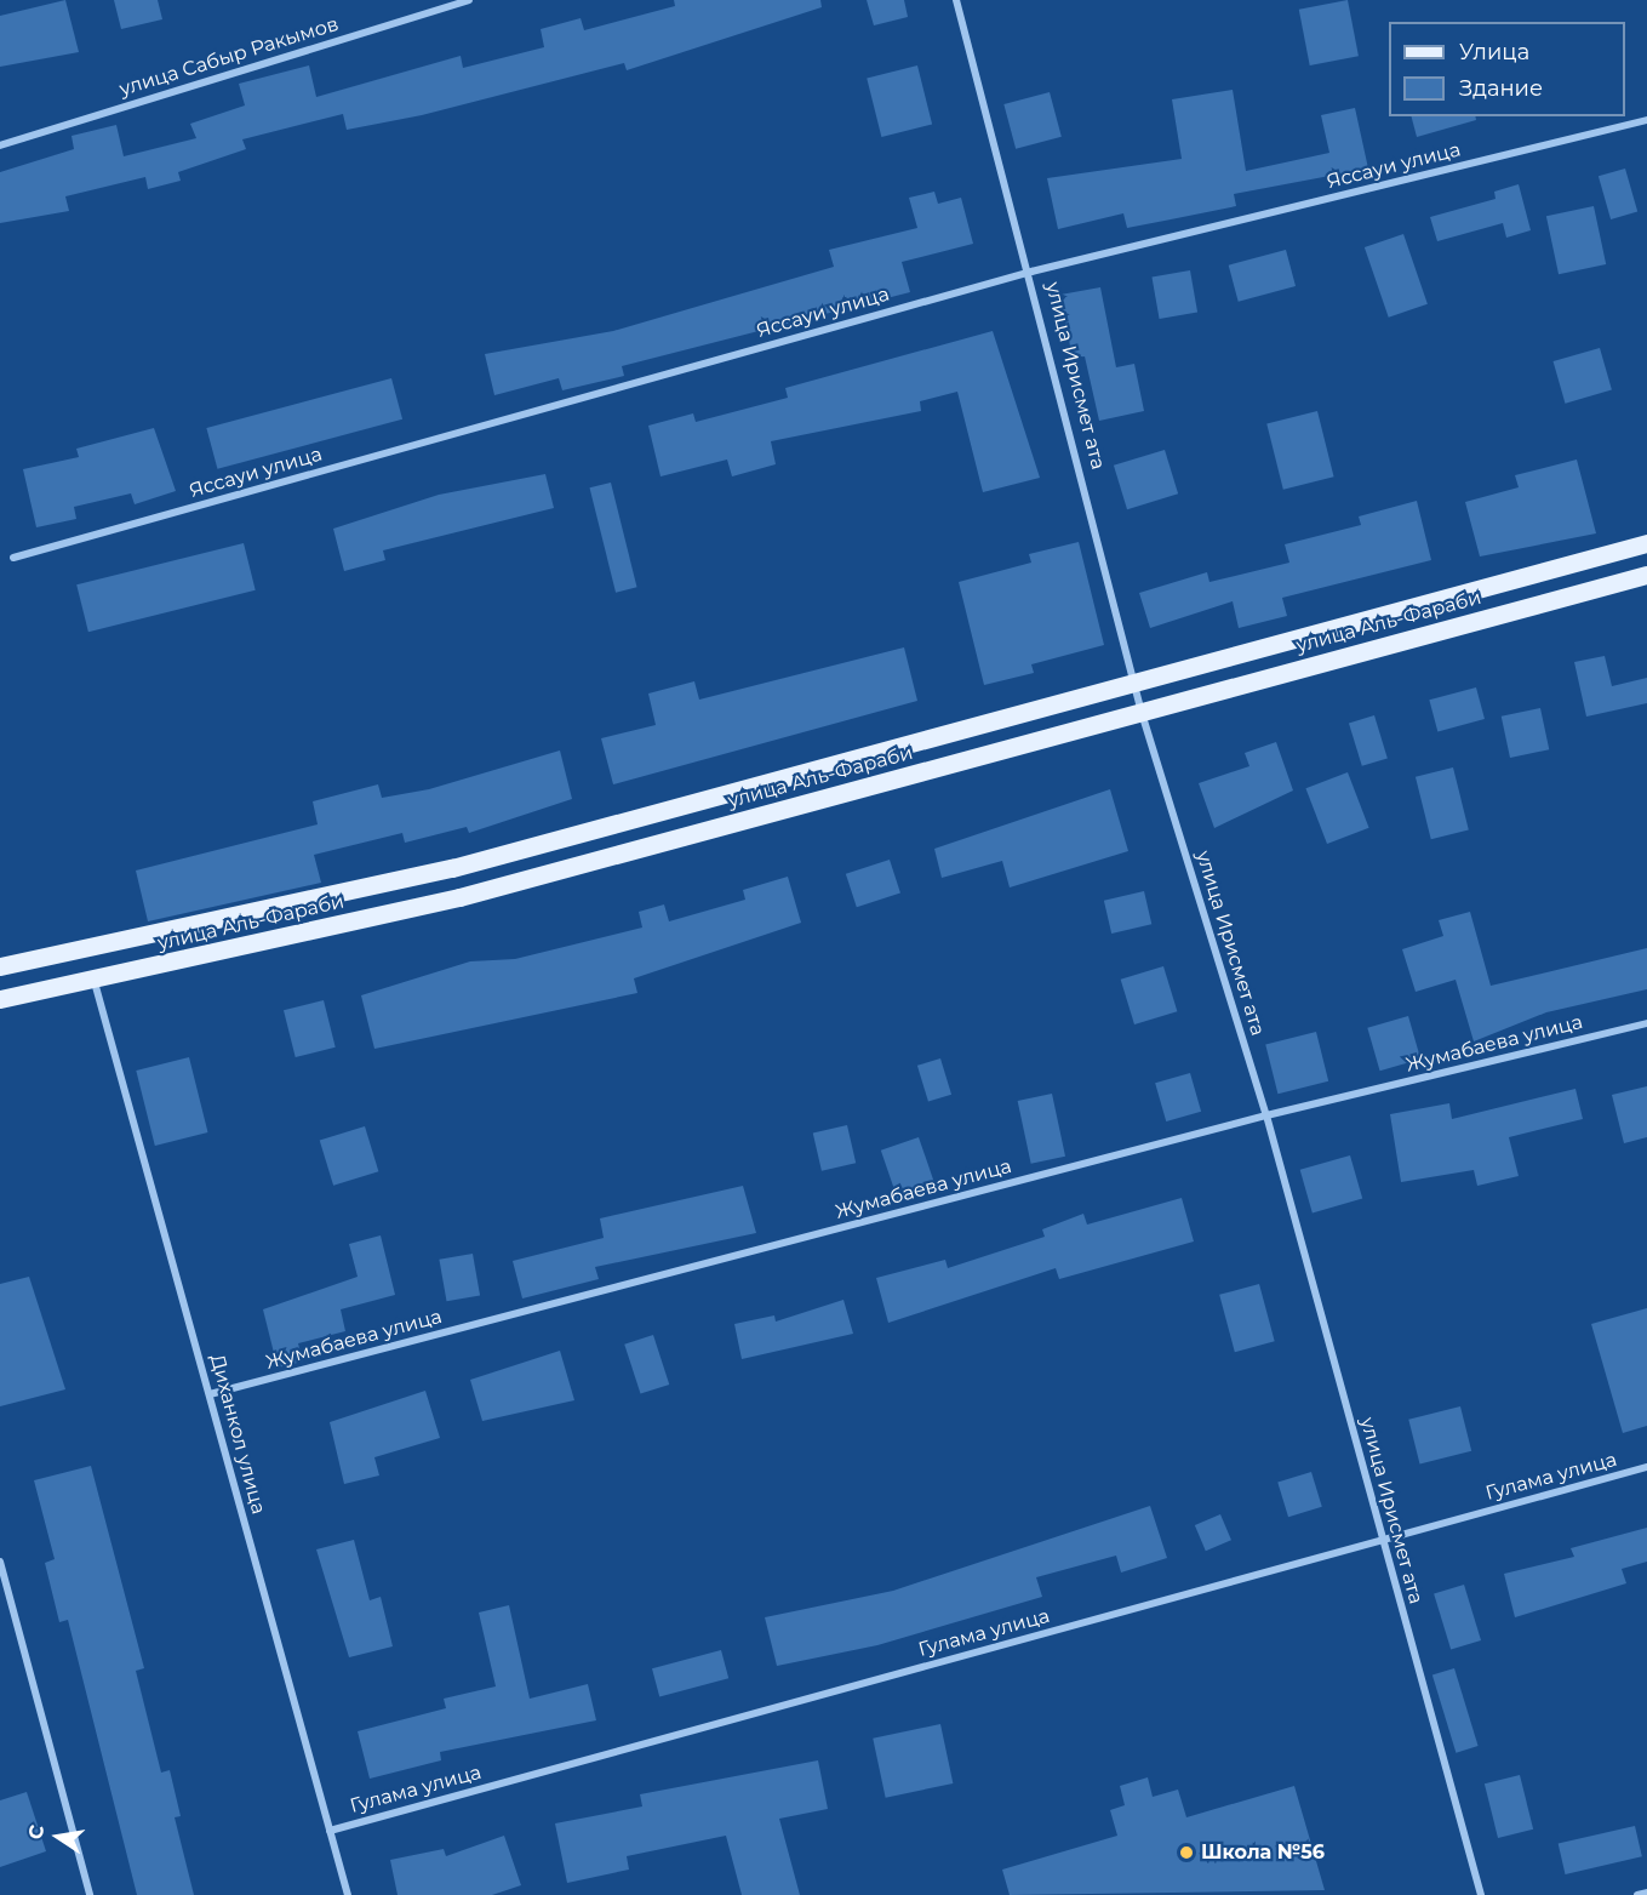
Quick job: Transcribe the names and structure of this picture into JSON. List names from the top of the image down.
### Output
{
  "streets": {
    "main road": ["улица Аль-Фараби"],
    "street": [
      "улица Сабыр Ракымов",
      "Яссауи улица",
      "улица Ирисмет ата",
      "Жумабаева улица",
      "Диханкол улица",
      "Гулама улица"
    ]
  },
  "crossings": [
    ["Яссауи улица", "улица Ирисмет ата"],
    ["улица Ирисмет ата", "улица Аль-Фараби"],
    ["улица Ирисмет ата", "Жумабаева улица"],
    ["улица Ирисмет ата", "Гулама улица"],
    ["улица Аль-Фараби", "Диханкол улица"],
    ["Жумабаева улица", "Диханкол улица"],
    ["Диханкол улица", "Гулама улица"]
  ],
  "places": ["Школа №56"],
  "legend": ["Улица", "Здание"],
  "north": "left"
}
